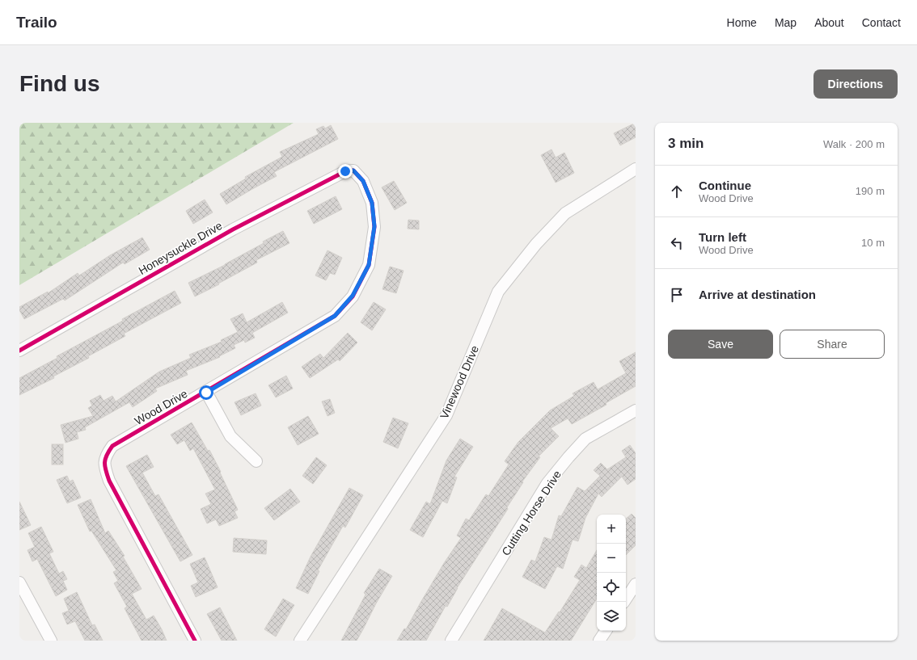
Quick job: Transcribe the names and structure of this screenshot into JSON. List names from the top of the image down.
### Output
{
  "streets": {
    "street": [
      "Honeysuckle Drive",
      "Vinewood Drive",
      "Wood Drive",
      "Cutting Horse Drive"
    ]
  },
  "crossings": [
    ["Honeysuckle Drive", "Wood Drive"]
  ],
  "page": {
    "header": "Trailo",
    "nav": [
      "Home",
      "Map",
      "About",
      "Contact"
    ],
    "buttons": [
      "Directions",
      ["Save", "Share"]
    ],
    "title": "Find us",
    "heading": ["3 min", "Walk · 200 m"],
    "list": [
      ["Continue", "Wood Drive", "190 m"],
      ["Turn left", "Wood Drive", "10 m"],
      "Arrive at destination"
    ],
    "map_buttons": ["+", "−"]
  }
}
